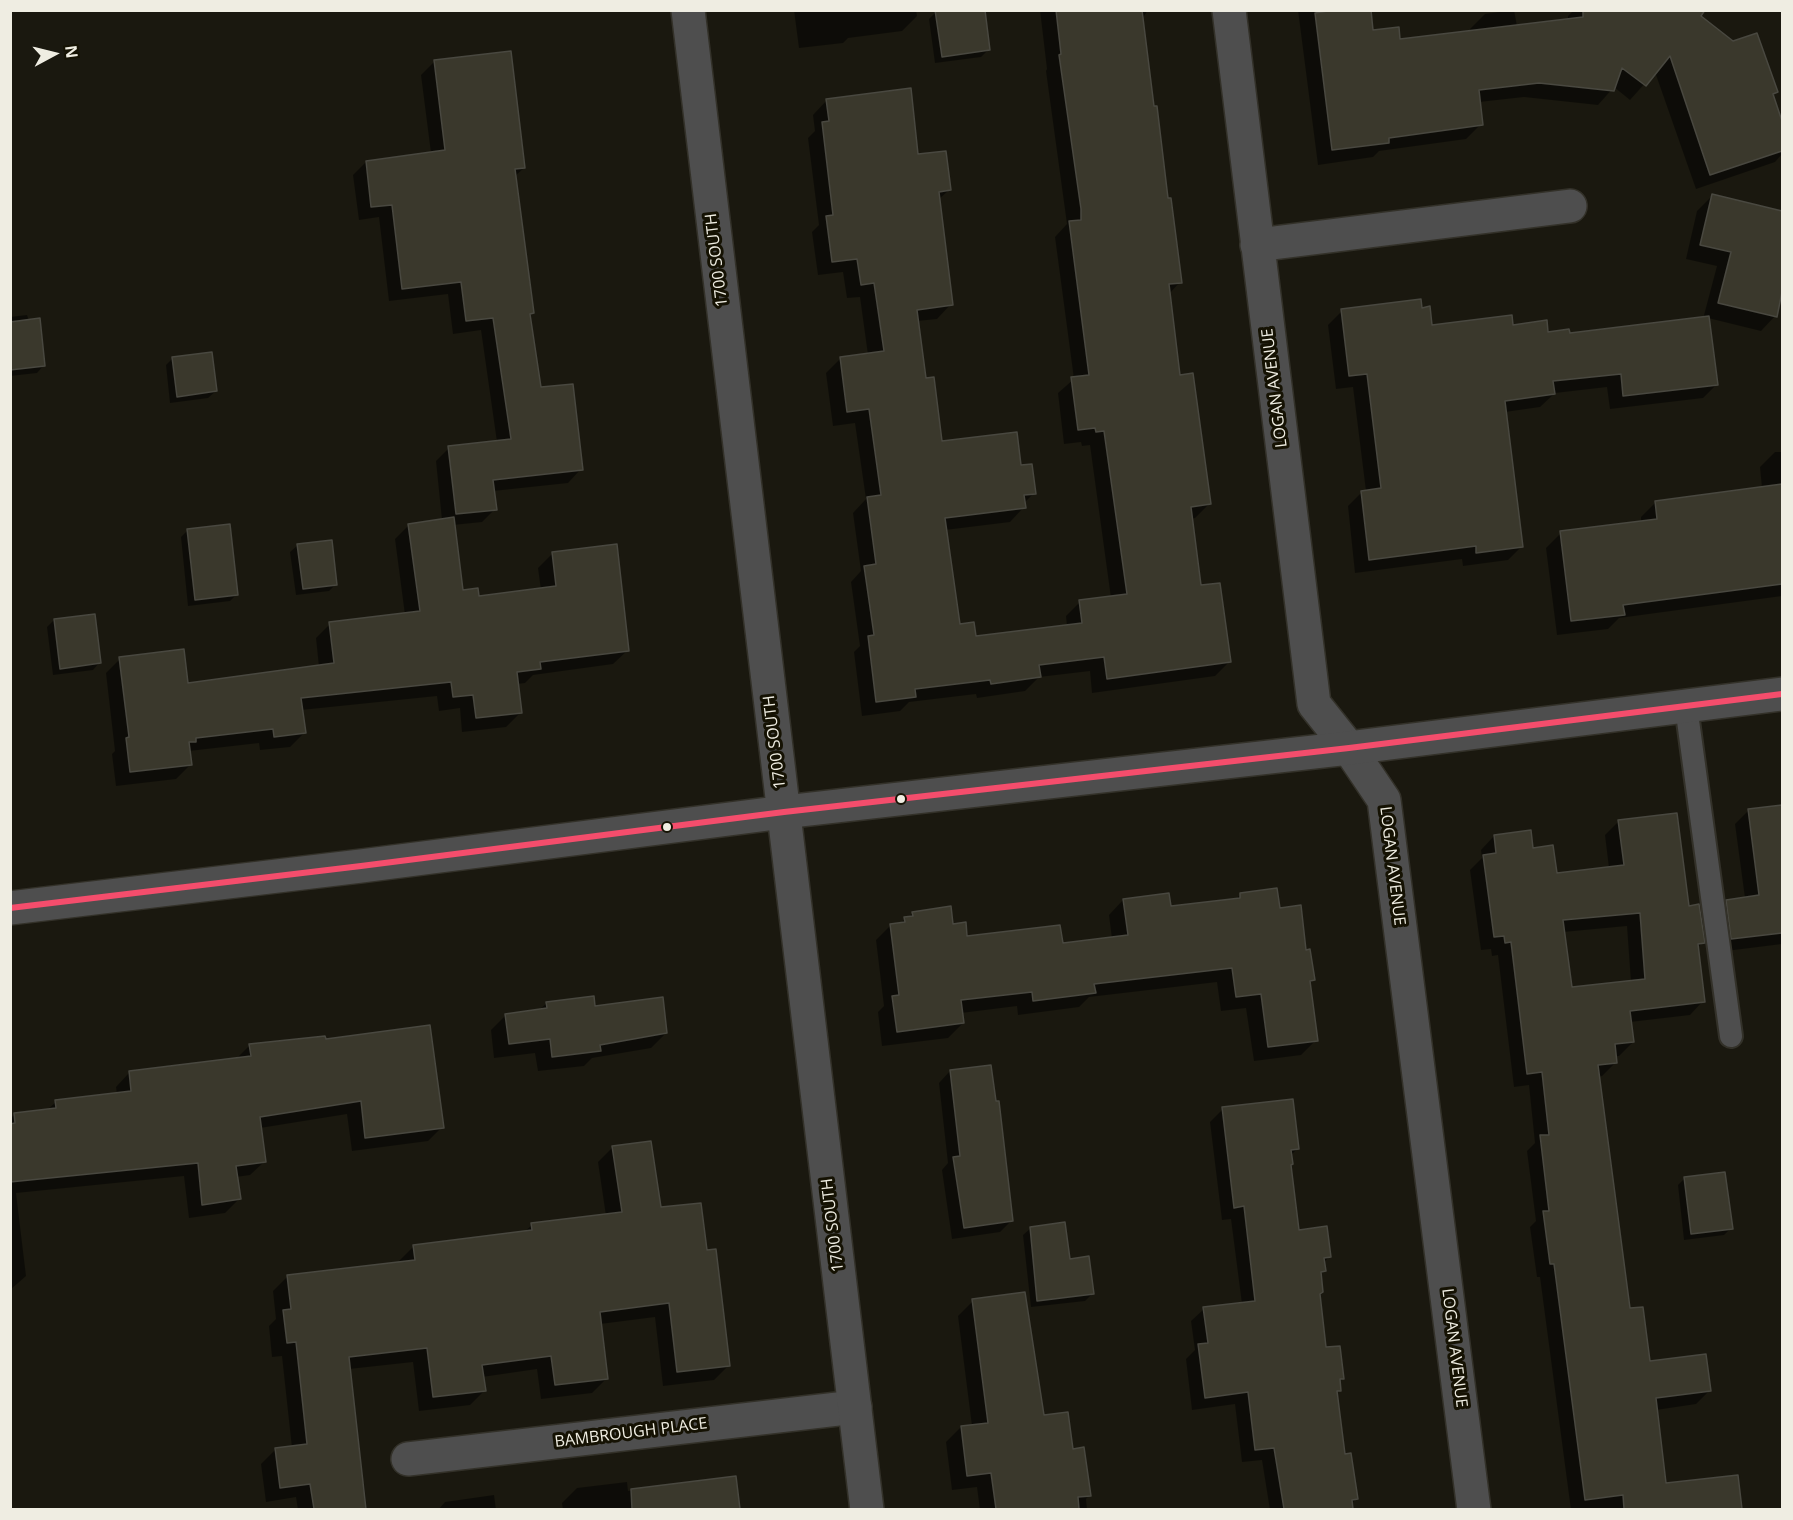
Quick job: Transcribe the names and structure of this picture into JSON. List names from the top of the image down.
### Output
{
  "streets": {
    "street": ["1700 SOUTH", "LOGAN AVENUE", "BAMBROUGH PLACE"]
  },
  "crossings": [
    ["1700 SOUTH", "BAMBROUGH PLACE"]
  ],
  "north": "right"
}
